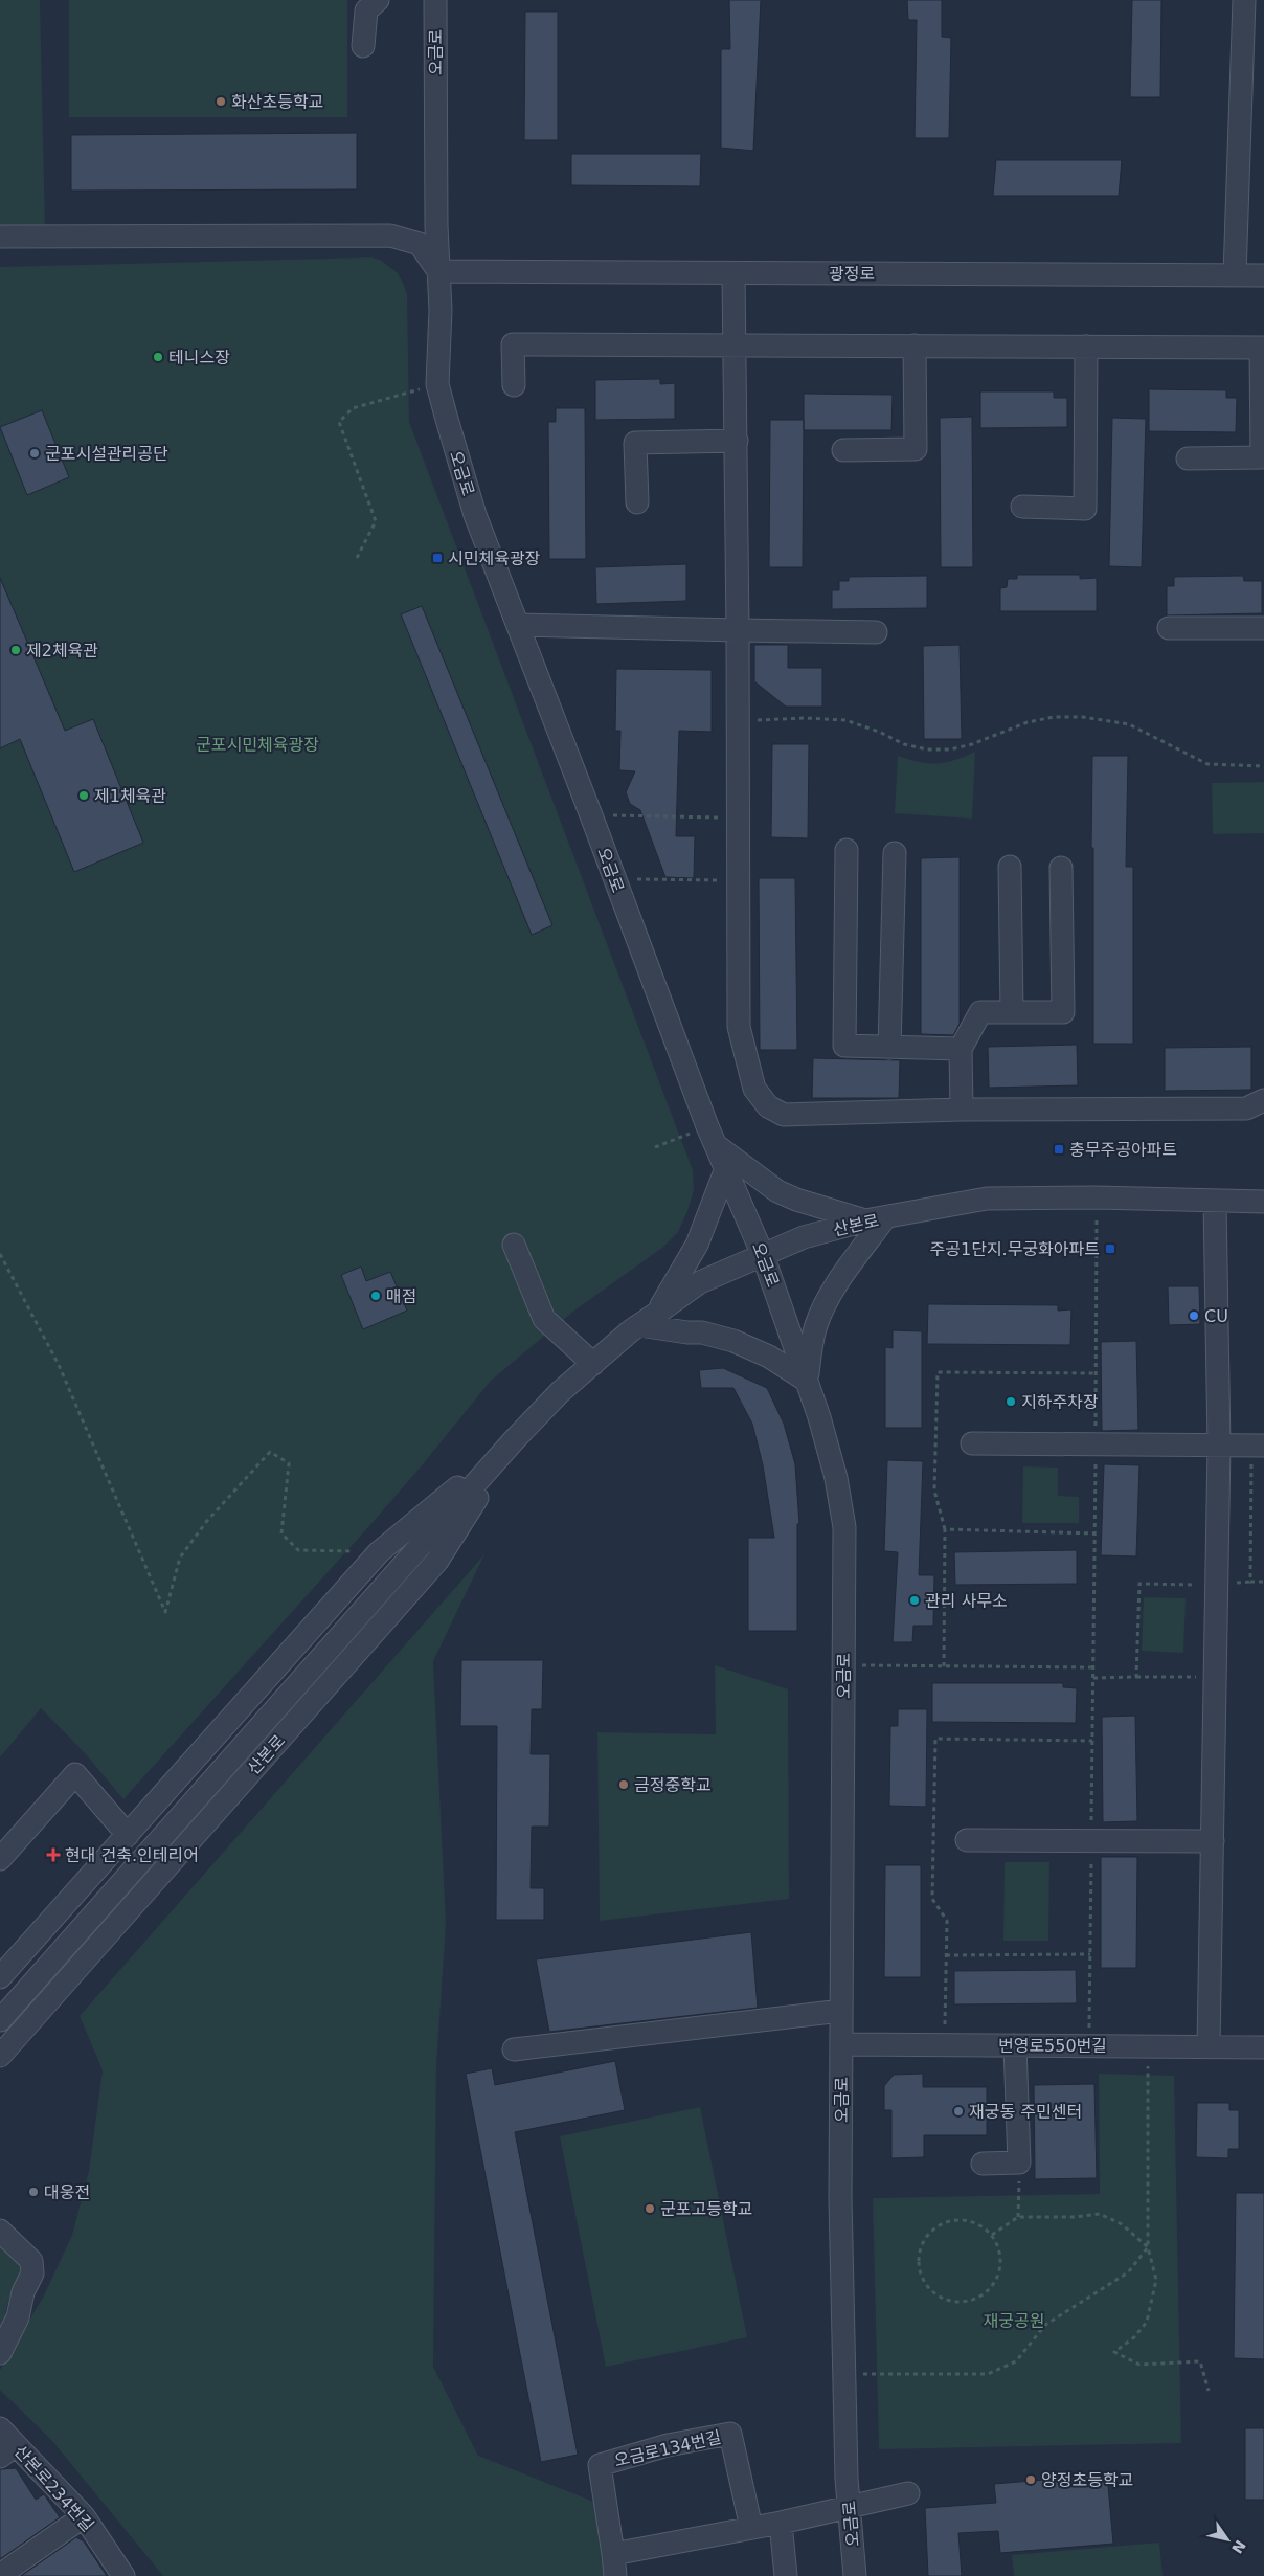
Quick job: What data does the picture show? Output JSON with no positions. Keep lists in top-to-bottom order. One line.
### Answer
{"streets":{"street":["오금로","광정로","산본로","번영로550번길","오금로134번길","산본로234번길"]},"crossings":[["오금로","광정로"],["오금로","산본로"],["오금로","번영로550번길"]],"parks":["군포시민체육광장","재궁공원"],"places":{"other":["화산초등학교","테니스장","군포시설관리공단","제2체육관","제1체육관","매점","CU","지하주차장","관리 사무소","금정중학교","재궁동 주민센터","대웅전","군포고등학교","양정초등학교"],"transit":["시민체육광장","충무주공아파트","주공1단지.무궁화아파트"],"health":["현대 건축.인테리어"]},"north":"bottom right"}
